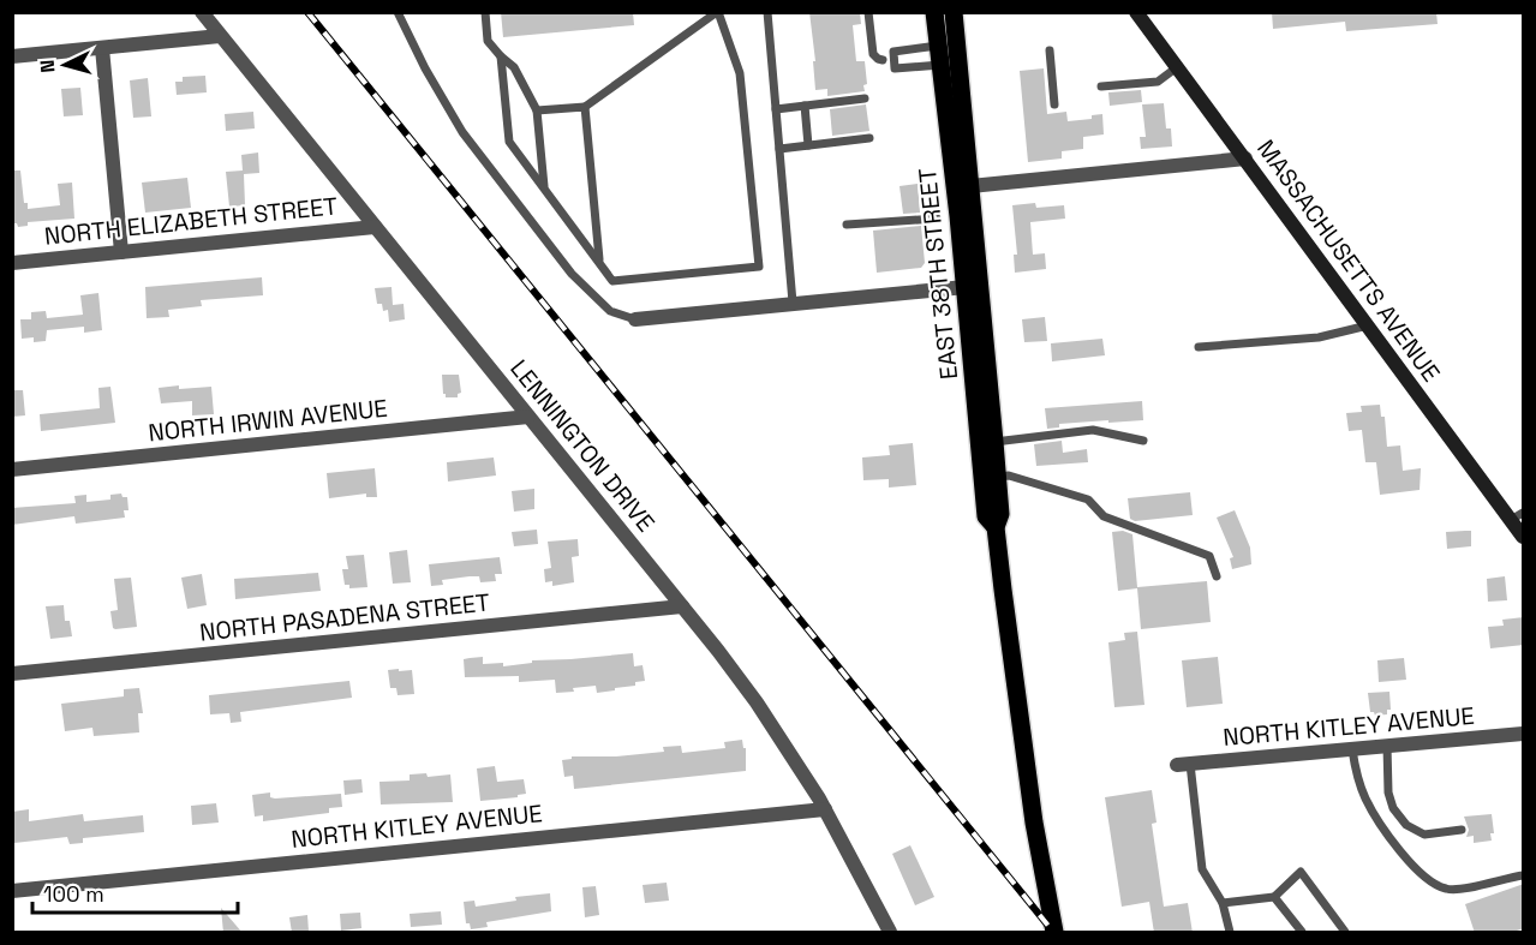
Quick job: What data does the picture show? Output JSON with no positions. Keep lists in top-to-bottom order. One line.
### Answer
{"streets":{"main road":["MASSACHUSETTS AVENUE","EAST 38TH STREET"],"street":["NORTH ELIZABETH STREET","NORTH IRWIN AVENUE","LENNINGTON DRIVE","NORTH PASADENA STREET","NORTH KITLEY AVENUE"]},"crossings":[["NORTH ELIZABETH STREET","LENNINGTON DRIVE"],["NORTH IRWIN AVENUE","LENNINGTON DRIVE"],["LENNINGTON DRIVE","NORTH PASADENA STREET"],["LENNINGTON DRIVE","NORTH KITLEY AVENUE"]],"scale_bar":"100 m","north":"left"}
